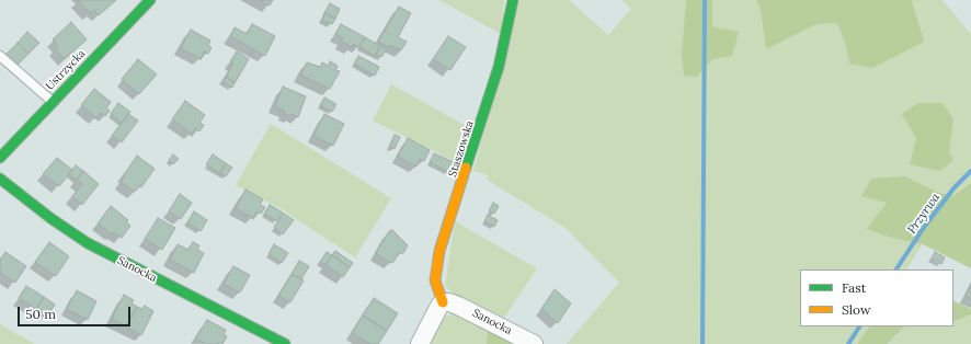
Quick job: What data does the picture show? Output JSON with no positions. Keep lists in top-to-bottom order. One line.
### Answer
{"streets":{"street":["Ustrzycka","Staszowska","Sanocka"]},"crossings":[["Staszowska","Sanocka"]],"water":["Przyrwa"],"legend":["Fast","Slow"],"scale_bar":"50 m"}
